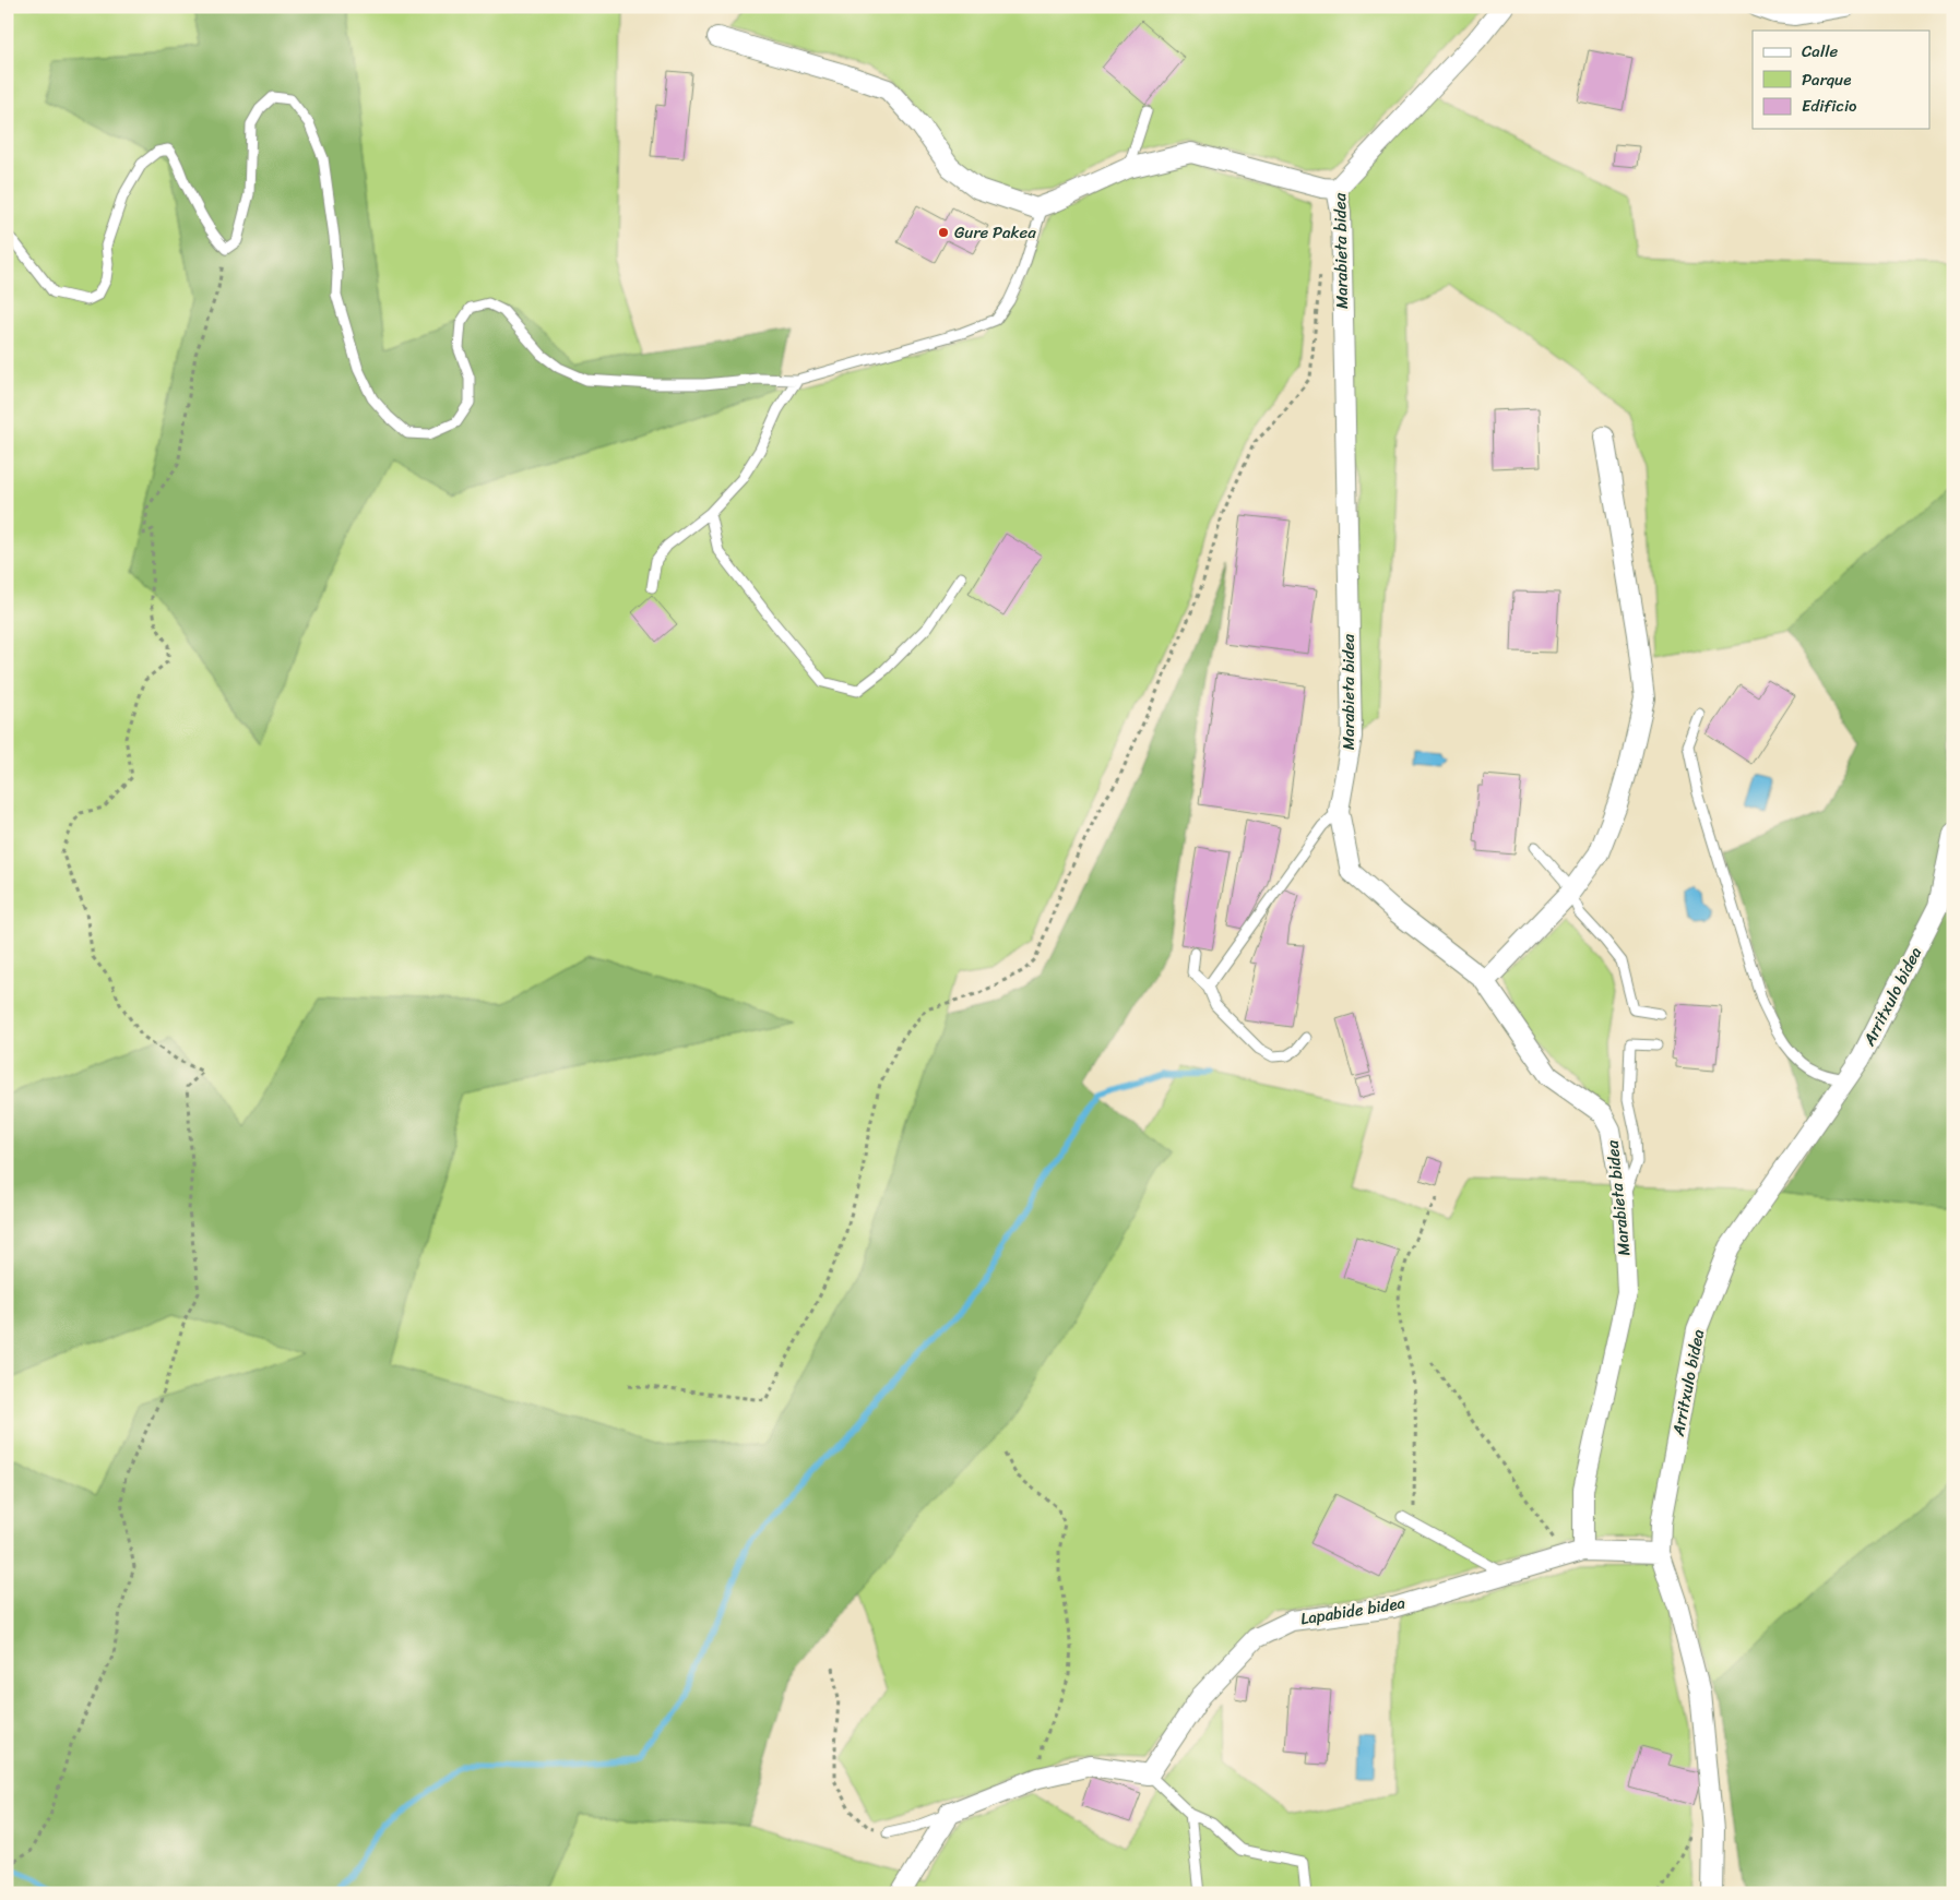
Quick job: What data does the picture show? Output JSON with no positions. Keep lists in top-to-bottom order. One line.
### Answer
{"streets":{"street":["Marabieta bidea","Arritxulo bidea","Lapabide bidea"]},"crossings":[["Marabieta bidea","Lapabide bidea"],["Arritxulo bidea","Lapabide bidea"]],"places":["Gure Pakea"],"legend":["Calle","Parque","Edificio"]}
